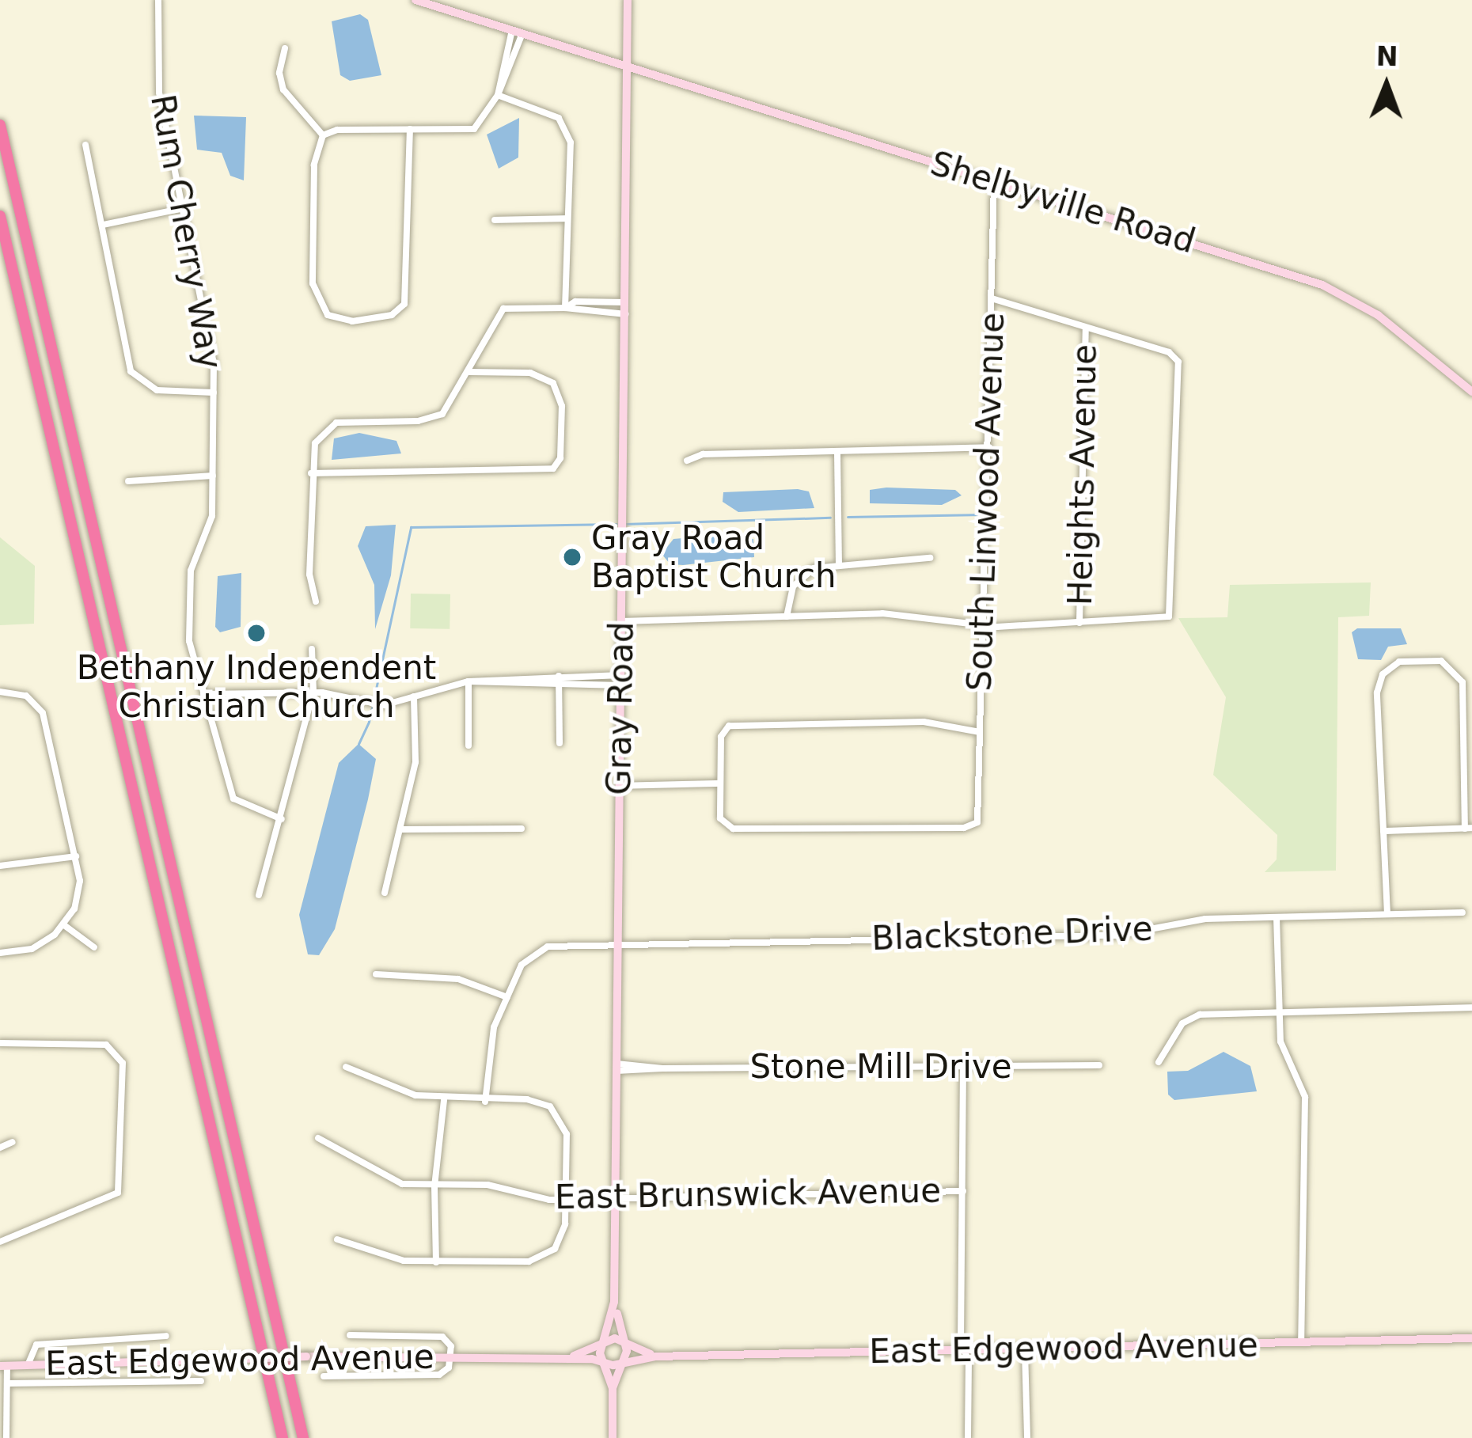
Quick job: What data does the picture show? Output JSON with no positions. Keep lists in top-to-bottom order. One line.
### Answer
{"streets":{"main road":["Shelbyville Road","Gray Road","East Edgewood Avenue"],"street":["Rum Cherry Way","Heights Avenue","South Linwood Avenue","Blackstone Drive","Stone Mill Drive","East Brunswick Avenue"]},"crossings":[["Shelbyville Road","South Linwood Avenue"],["Shelbyville Road","Gray Road"],["Gray Road","Blackstone Drive"],["Gray Road","Stone Mill Drive"],["Gray Road","East Brunswick Avenue"],["Gray Road","East Edgewood Avenue"]],"places":["Gray Road Baptist Church","Bethany Independent Christian Church"],"north":"top"}
